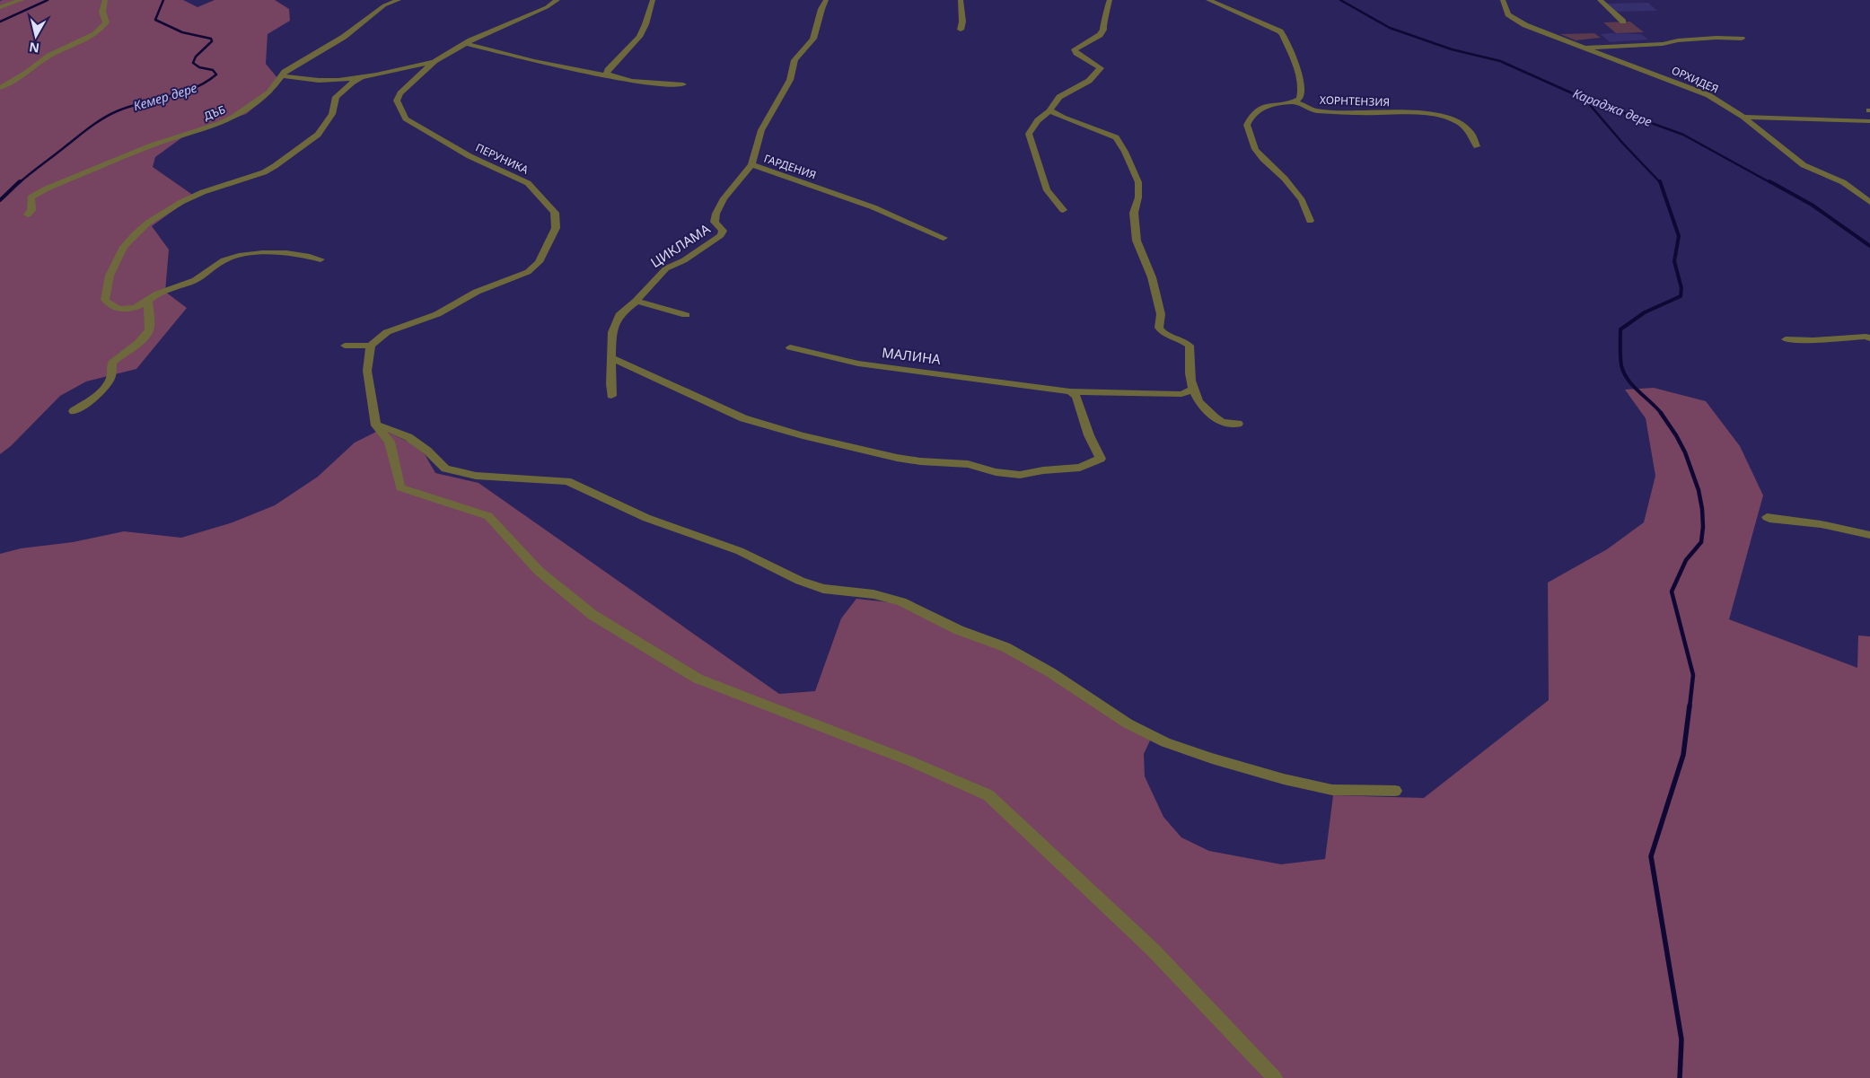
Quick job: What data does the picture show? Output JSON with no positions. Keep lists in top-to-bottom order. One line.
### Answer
{"streets":{"street":["ОРХИДЕЯ","ХОРНТЕНЗИЯ","ДЪБ","ПЕРУНИКА","ГАРДЕНИЯ","ЦИКЛАМА","МАЛИНА"]},"crossings":[["ГАРДЕНИЯ","ЦИКЛАМА"]],"water":["Кемер дере","Караджа дере"],"north":"bottom"}
